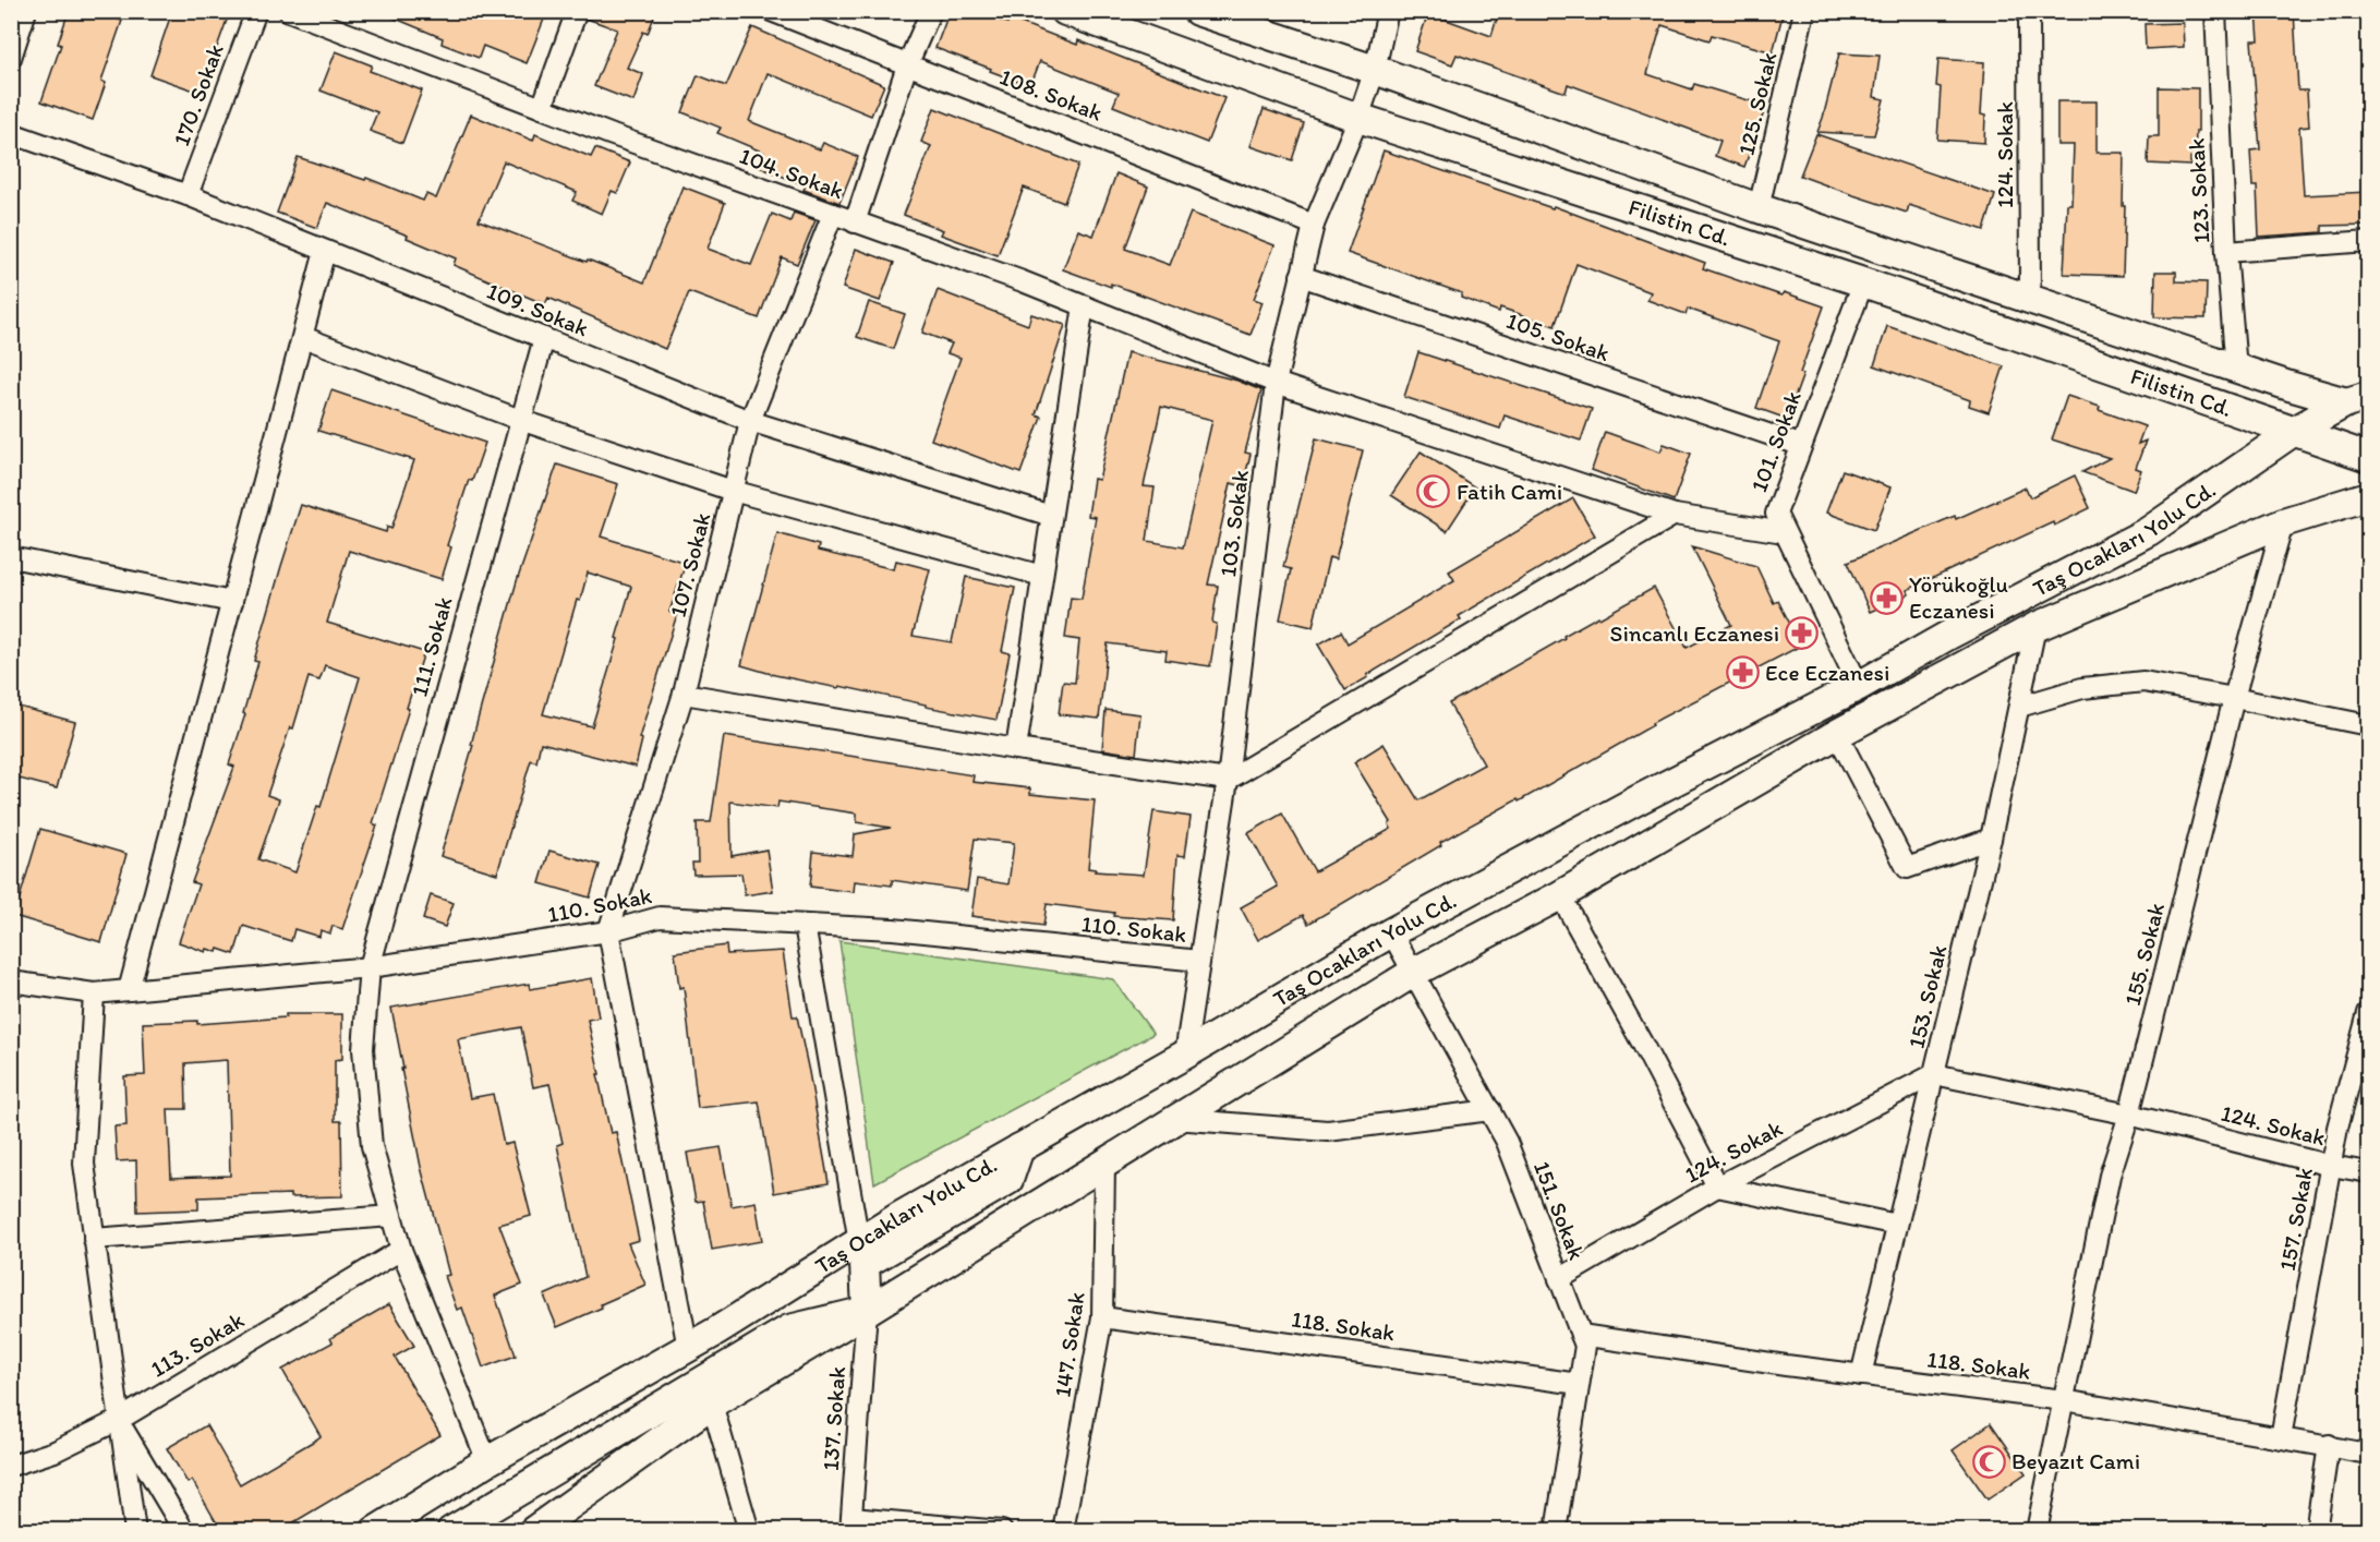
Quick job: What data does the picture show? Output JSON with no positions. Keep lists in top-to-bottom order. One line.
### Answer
{"streets":{"main road":["Filistin Cd.","Taş Ocakları Yolu Cd."],"street":["170. Sokak","108. Sokak","125. Sokak","124. Sokak","104. Sokak","123. Sokak","109. Sokak","105. Sokak","101. Sokak","103. Sokak","107. Sokak","111. Sokak","110. Sokak","155. Sokak","153. Sokak","151. Sokak","157. Sokak","118. Sokak","113. Sokak","147. Sokak","137. Sokak"]},"crossings":[["170. Sokak","109. Sokak"],["108. Sokak","103. Sokak"],["125. Sokak","Filistin Cd."],["124. Sokak","Filistin Cd."],["124. Sokak","155. Sokak"],["124. Sokak","153. Sokak"],["124. Sokak","151. Sokak"],["124. Sokak","157. Sokak"],["104. Sokak","101. Sokak"],["104. Sokak","103. Sokak"],["104. Sokak","107. Sokak"],["123. Sokak","Filistin Cd."],["Filistin Cd.","101. Sokak"],["Filistin Cd.","103. Sokak"],["Filistin Cd.","Taş Ocakları Yolu Cd."],["109. Sokak","107. Sokak"],["109. Sokak","111. Sokak"],["105. Sokak","101. Sokak"],["105. Sokak","103. Sokak"],["101. Sokak","Taş Ocakları Yolu Cd."],["103. Sokak","Taş Ocakları Yolu Cd."],["103. Sokak","110. Sokak"],["Taş Ocakları Yolu Cd.","111. Sokak"],["Taş Ocakları Yolu Cd.","155. Sokak"],["Taş Ocakları Yolu Cd.","153. Sokak"],["Taş Ocakları Yolu Cd.","151. Sokak"],["Taş Ocakları Yolu Cd.","147. Sokak"],["Taş Ocakları Yolu Cd.","137. Sokak"],["107. Sokak","110. Sokak"],["111. Sokak","110. Sokak"],["111. Sokak","113. Sokak"],["155. Sokak","118. Sokak"],["153. Sokak","118. Sokak"],["151. Sokak","118. Sokak"],["157. Sokak","118. Sokak"],["118. Sokak","147. Sokak"]],"places":{"mosque":["Fatih Cami","Beyazıt Cami"],"pharmacy":["Yörükoğlu Eczanesi","Sincanlı Eczanesi","Ece Eczanesi"]}}
